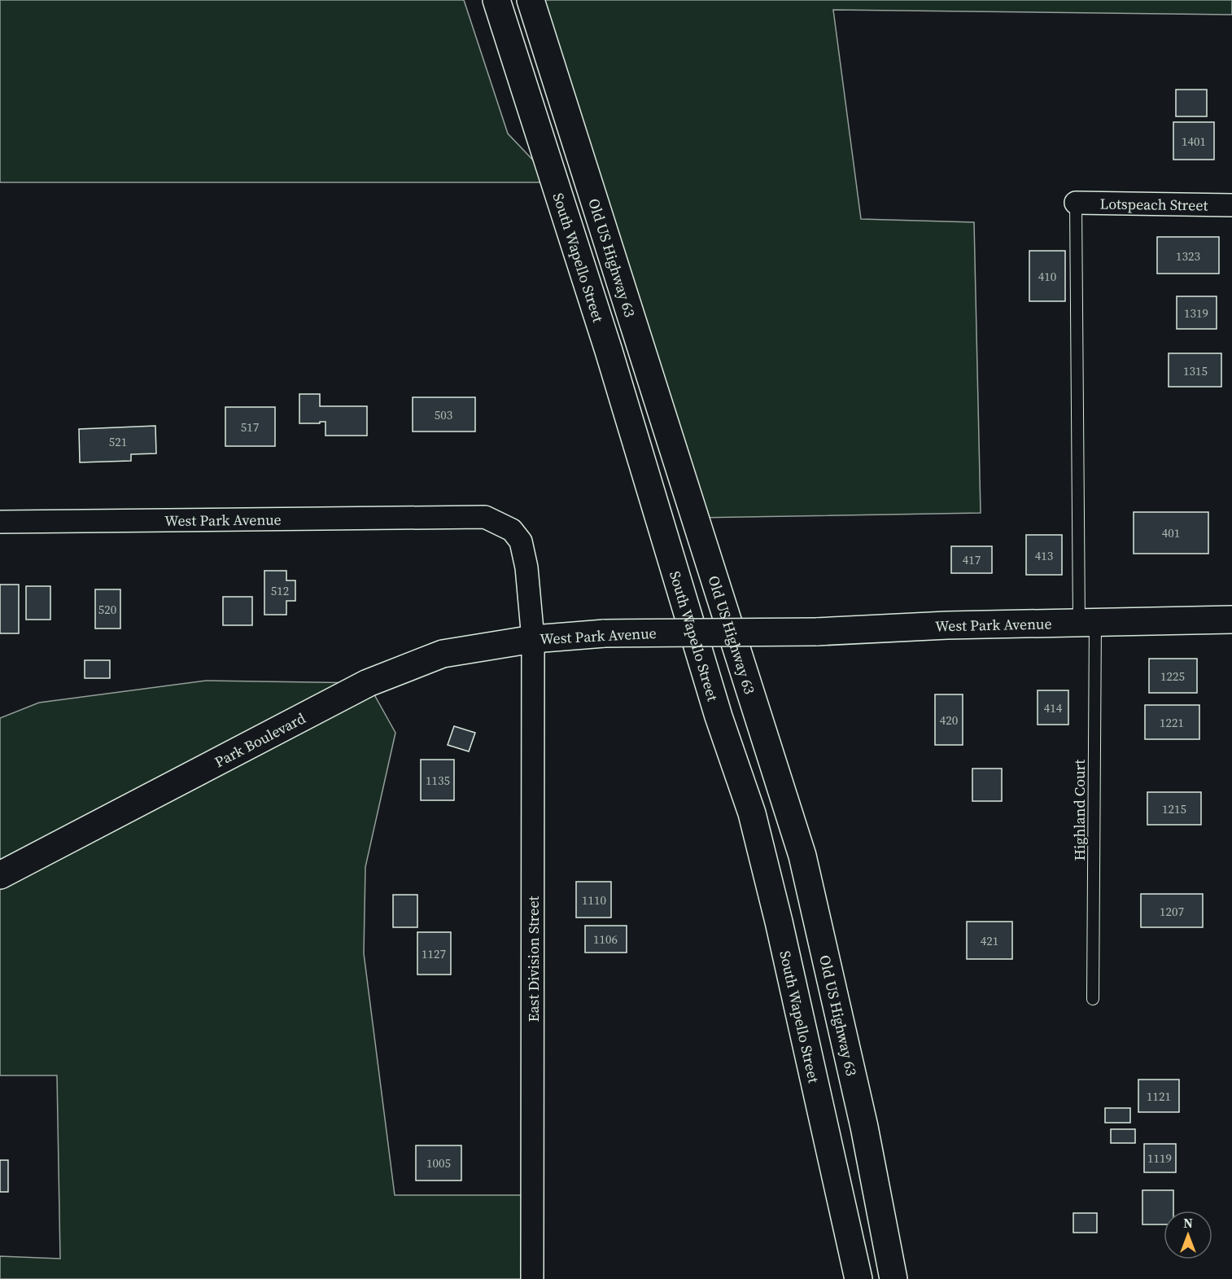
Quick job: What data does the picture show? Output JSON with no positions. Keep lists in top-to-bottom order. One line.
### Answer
{"streets":{"main road":["South Wapello Street","Old US Highway 63","West Park Avenue","Park Boulevard"],"street":["Lotspeach Street","East Division Street"],"lane":["Highland Court"]},"crossings":[["Lotspeach Street","Highland Court"],["West Park Avenue","Park Boulevard"],["West Park Avenue","Highland Court"],["West Park Avenue","East Division Street"],["Park Boulevard","East Division Street"]],"house_numbers":["1401","1323","410","1319","1315","503","517","521","401","413","417","512","520","1225","414","420","1221","1135","1215","1110","1207","1106","421","1127","1121","1119","1005"],"north":"top"}
